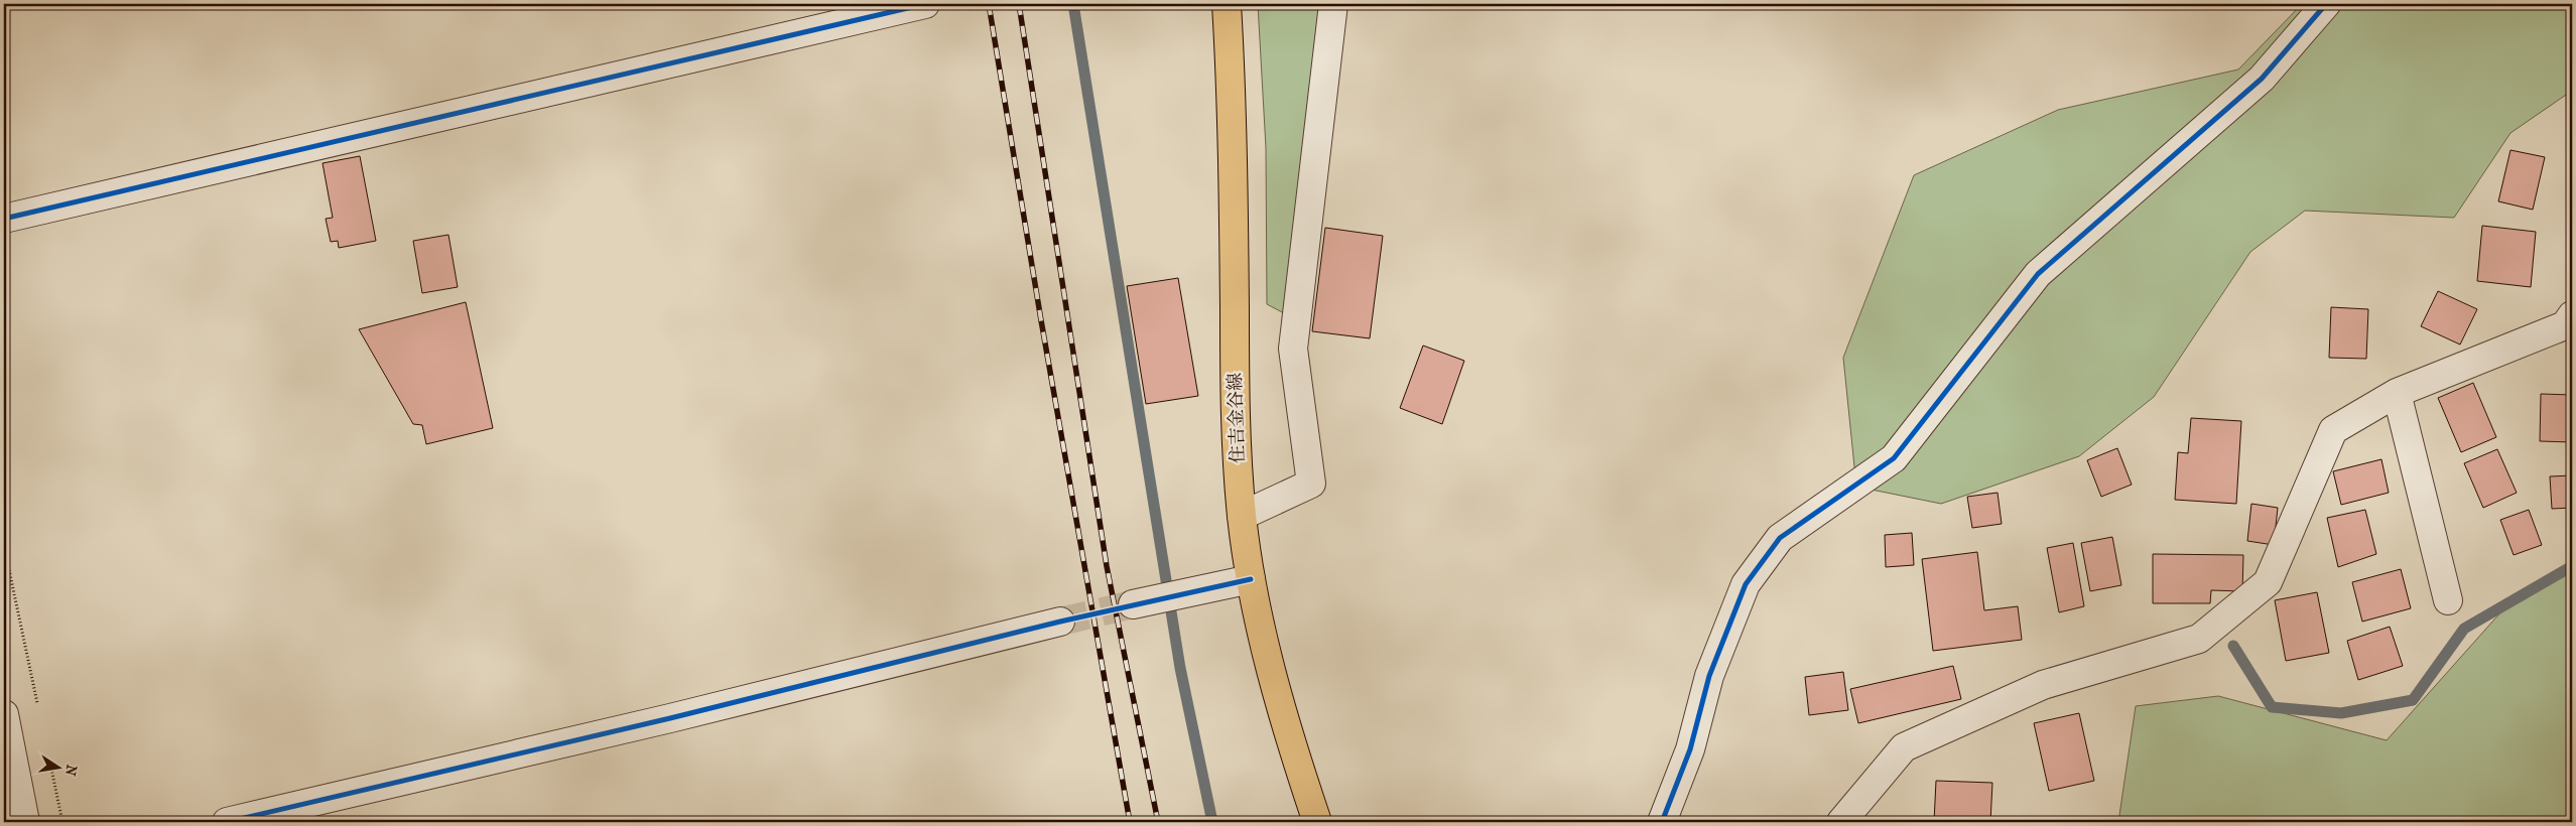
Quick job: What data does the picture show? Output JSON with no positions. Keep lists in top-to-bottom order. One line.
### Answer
{"streets":{"main road":["住吉金谷線"]},"north":"right"}
